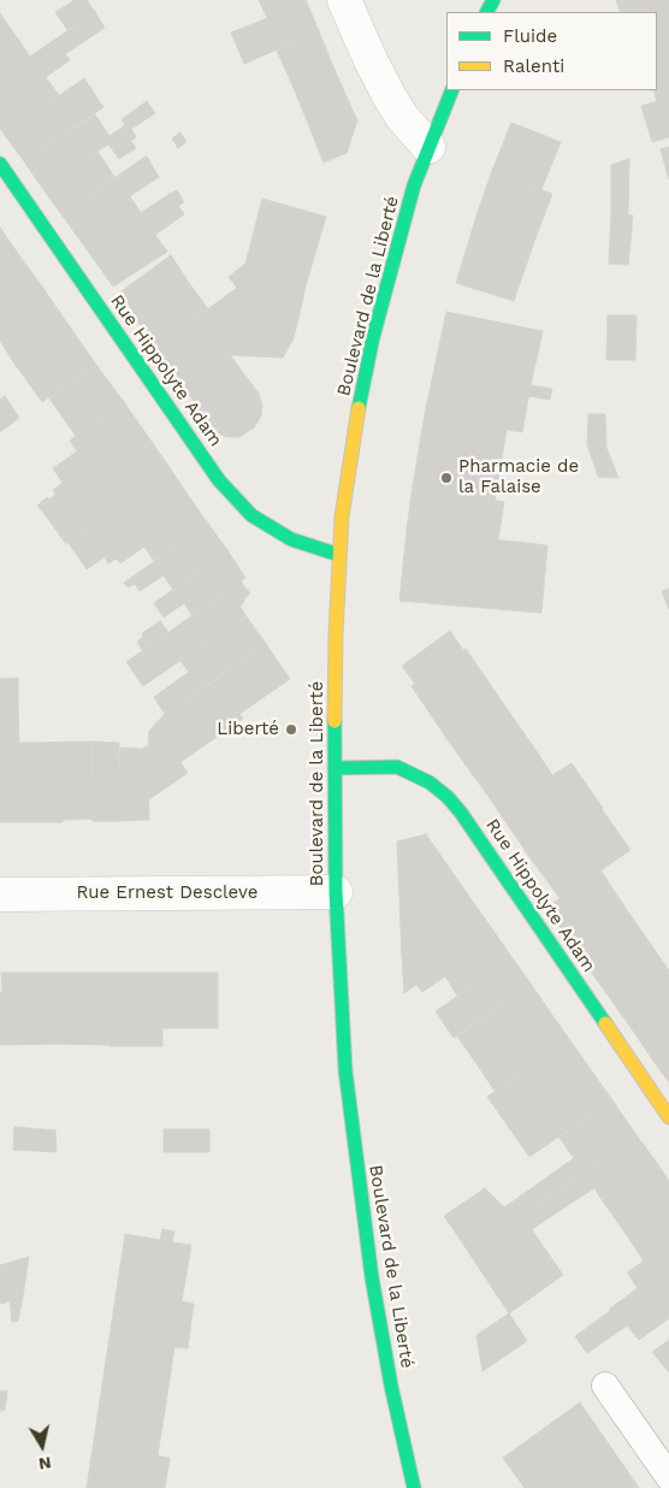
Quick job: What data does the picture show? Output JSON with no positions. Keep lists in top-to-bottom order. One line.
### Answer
{"streets":{"main road":["Boulevard de la Liberté","Rue Hippolyte Adam"],"street":["Rue Ernest Descleve"]},"crossings":[["Boulevard de la Liberté","Rue Hippolyte Adam"],["Boulevard de la Liberté","Rue Ernest Descleve"]],"places":["Pharmacie de la Falaise","Liberté"],"legend":["Fluide","Ralenti"],"north":"bottom"}
